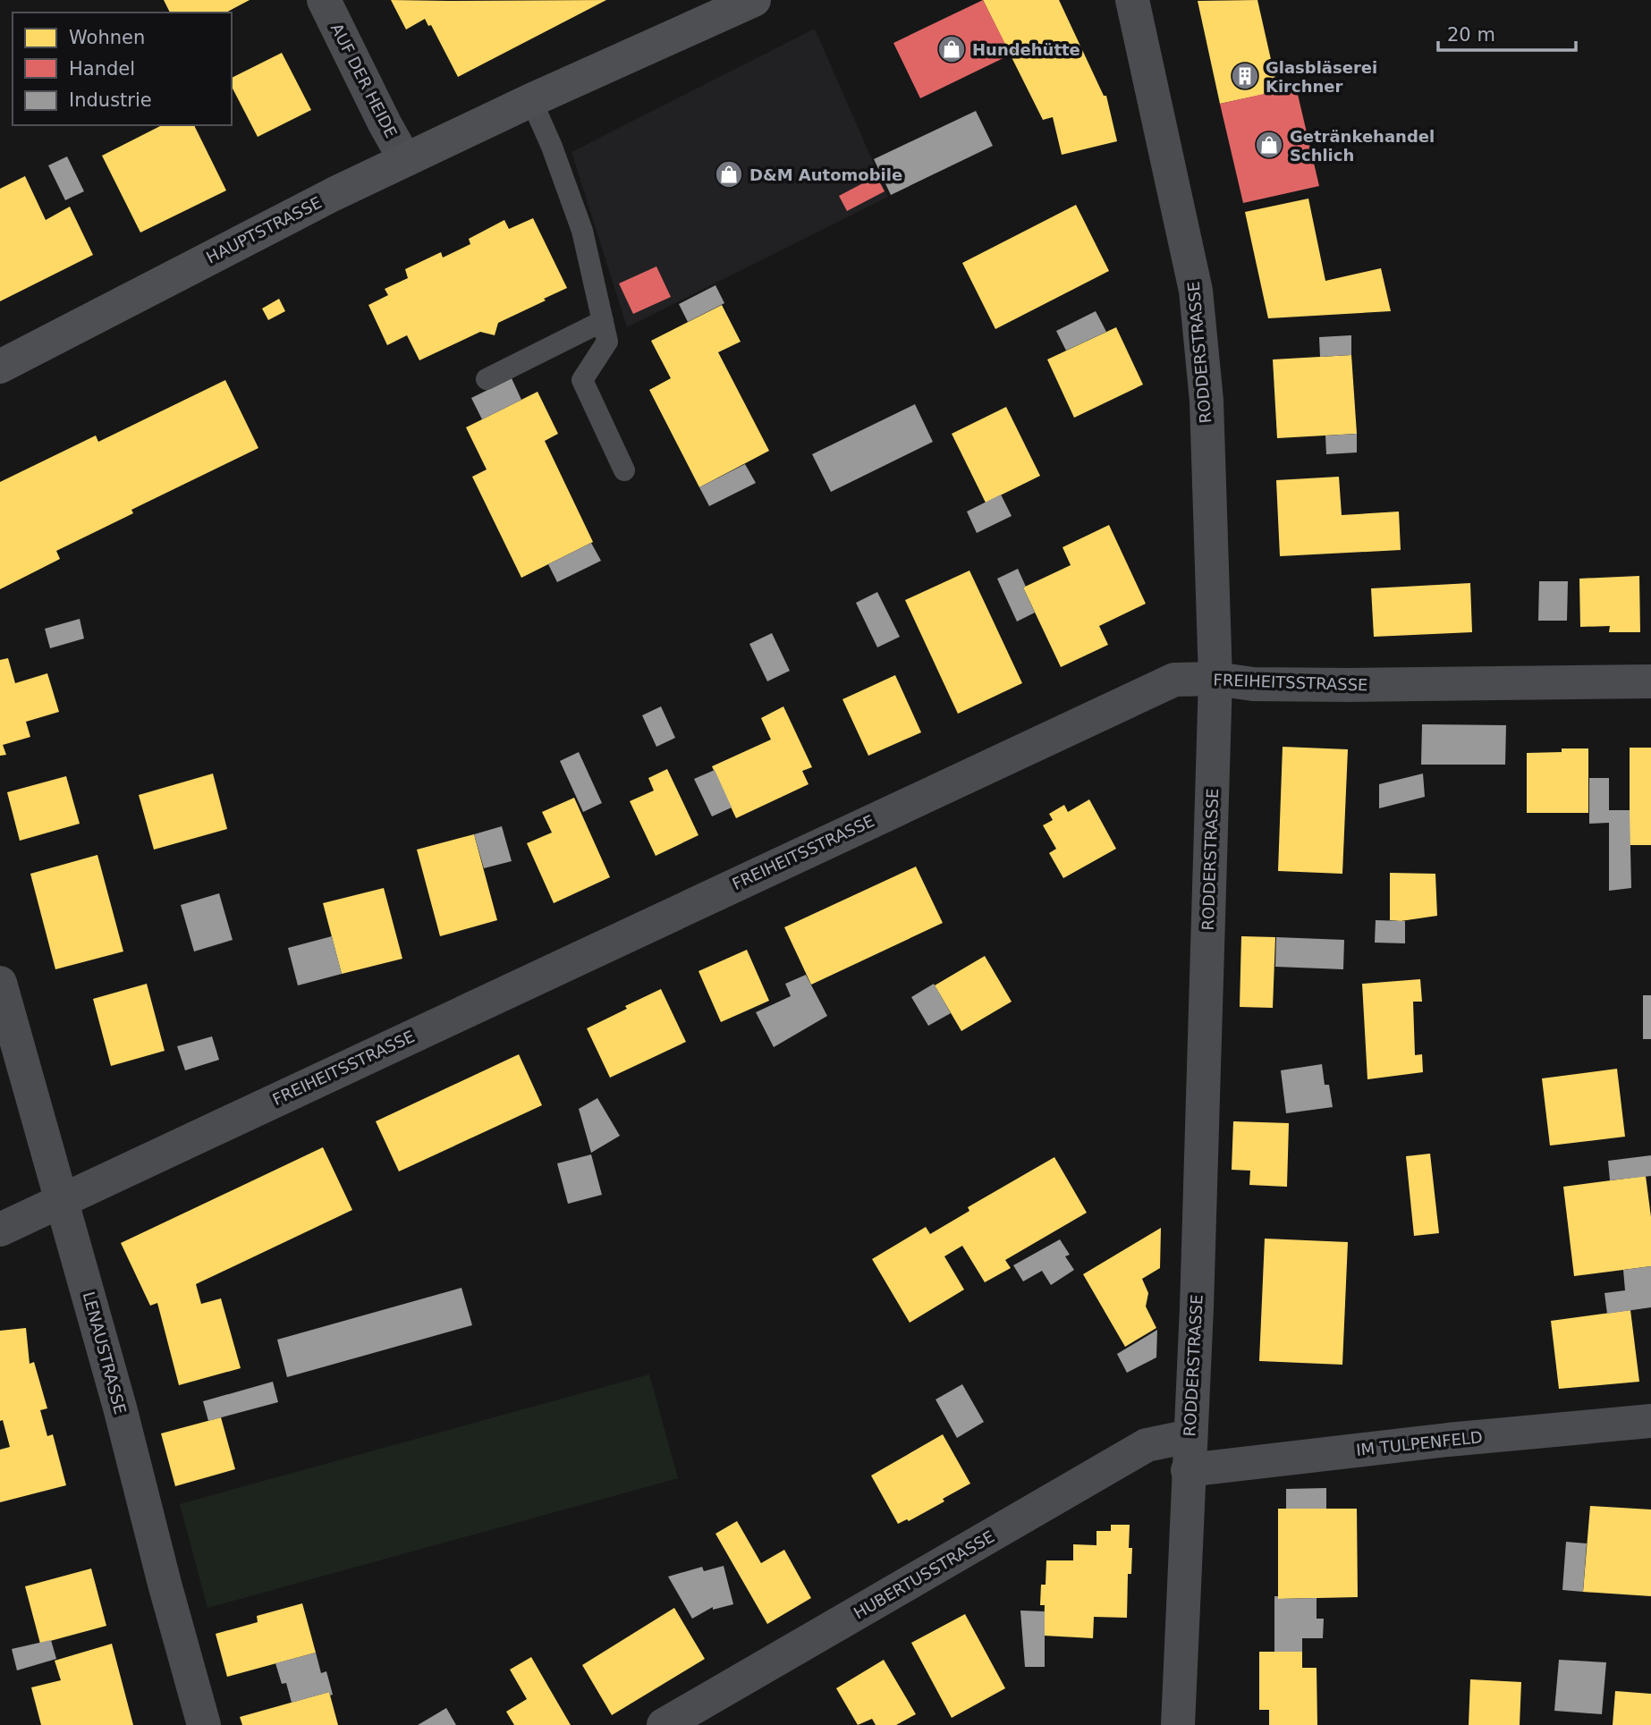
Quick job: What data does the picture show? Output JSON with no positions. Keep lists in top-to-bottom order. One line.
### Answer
{"streets":{"main road":["HAUPTSTRASSE"],"street":["AUF DER HEIDE","RODDERSTRASSE","FREIHEITSSTRASSE","LENAUSTRASSE","IM TULPENFELD","HUBERTUSSTRASSE"]},"crossings":[["AUF DER HEIDE","HAUPTSTRASSE"],["RODDERSTRASSE","FREIHEITSSTRASSE"],["RODDERSTRASSE","IM TULPENFELD"],["RODDERSTRASSE","HUBERTUSSTRASSE"],["FREIHEITSSTRASSE","LENAUSTRASSE"]],"places":{"shop":["Hundehütte","Getränkehandel Schlich","D&M Automobile"],"building":["Glasbläserei Kirchner"]},"legend":["Wohnen","Handel","Industrie"],"scale_bar":"20 m"}
